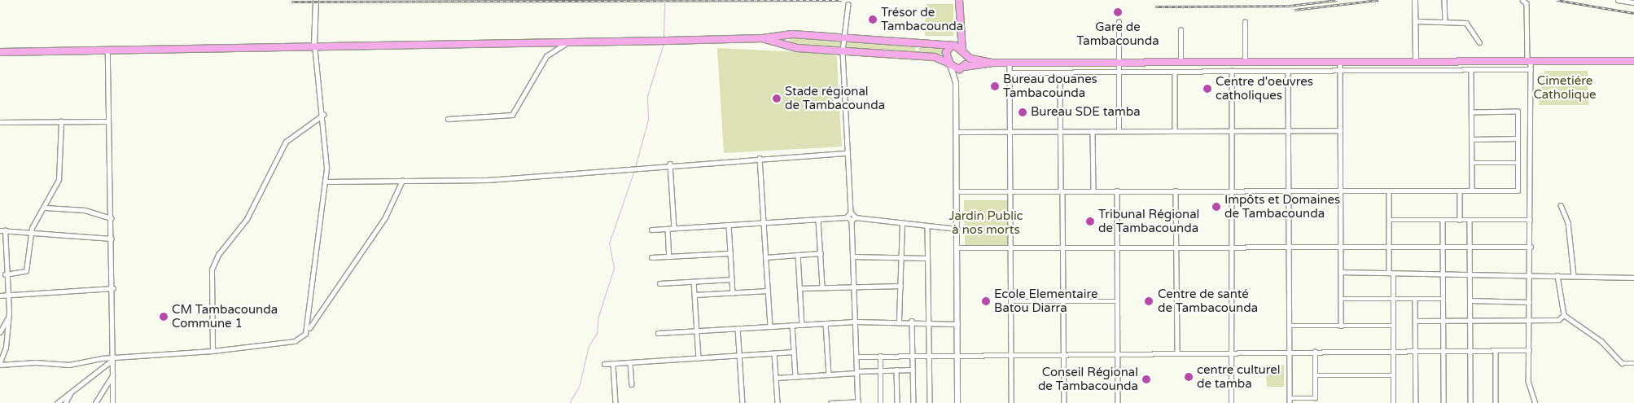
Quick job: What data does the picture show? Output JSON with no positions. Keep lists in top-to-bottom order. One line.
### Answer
{"parks":["Cimetiére Catholique","Jardin Public à nos morts"],"places":["Gare de Tambacounda","Trésor de Tambacounda","Bureau douanes Tambacounda","Centre d'oeuvres catholiques","Stade régional de Tambacounda","Bureau SDE tamba","Impôts et Domaines de Tambacounda","Tribunal Régional de Tambacounda","Ecole Elementaire Batou Diarra","Centre de santé de Tambacounda","CM Tambacounda Commune 1","centre culturel de tamba","Conseil Régional de Tambacounda"]}
